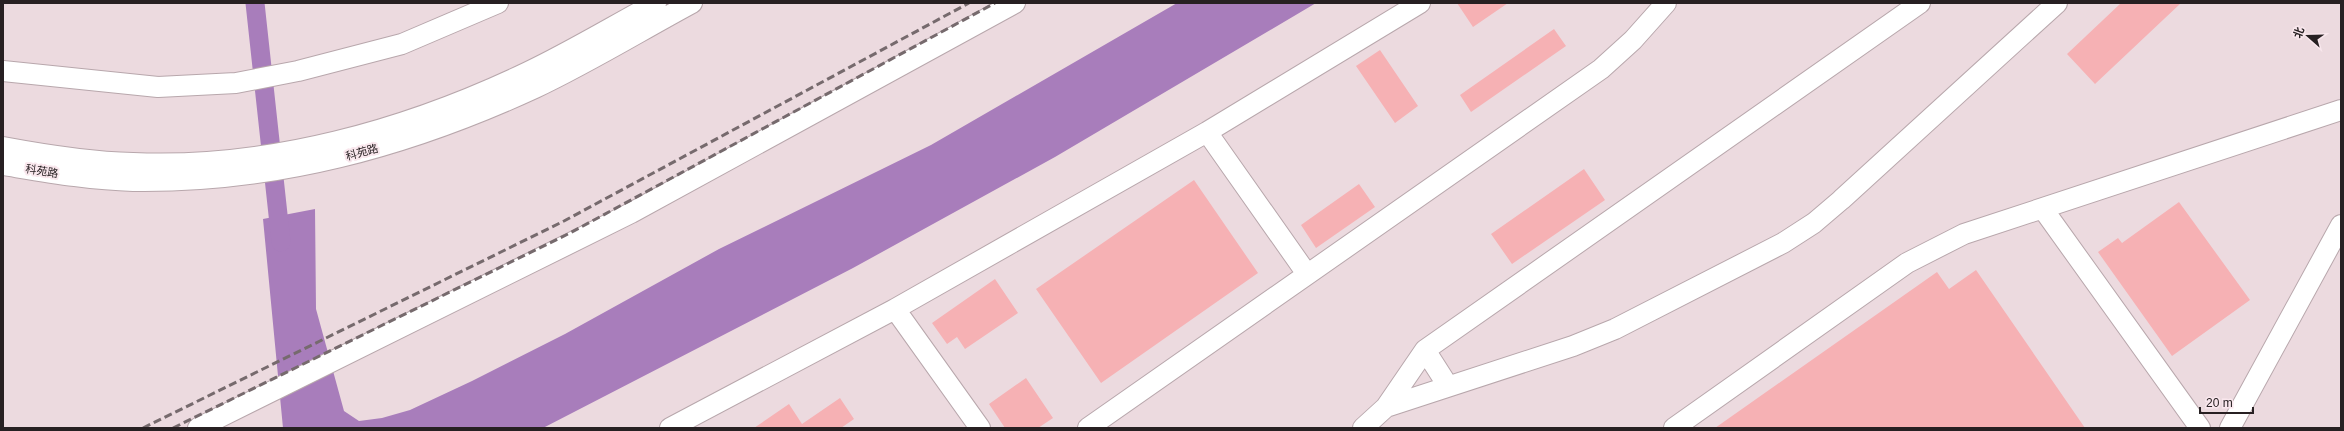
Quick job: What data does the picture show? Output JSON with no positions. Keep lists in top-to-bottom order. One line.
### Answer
{"streets":{"street":["科苑路"]},"scale_bar":"20 m","north":"left"}
